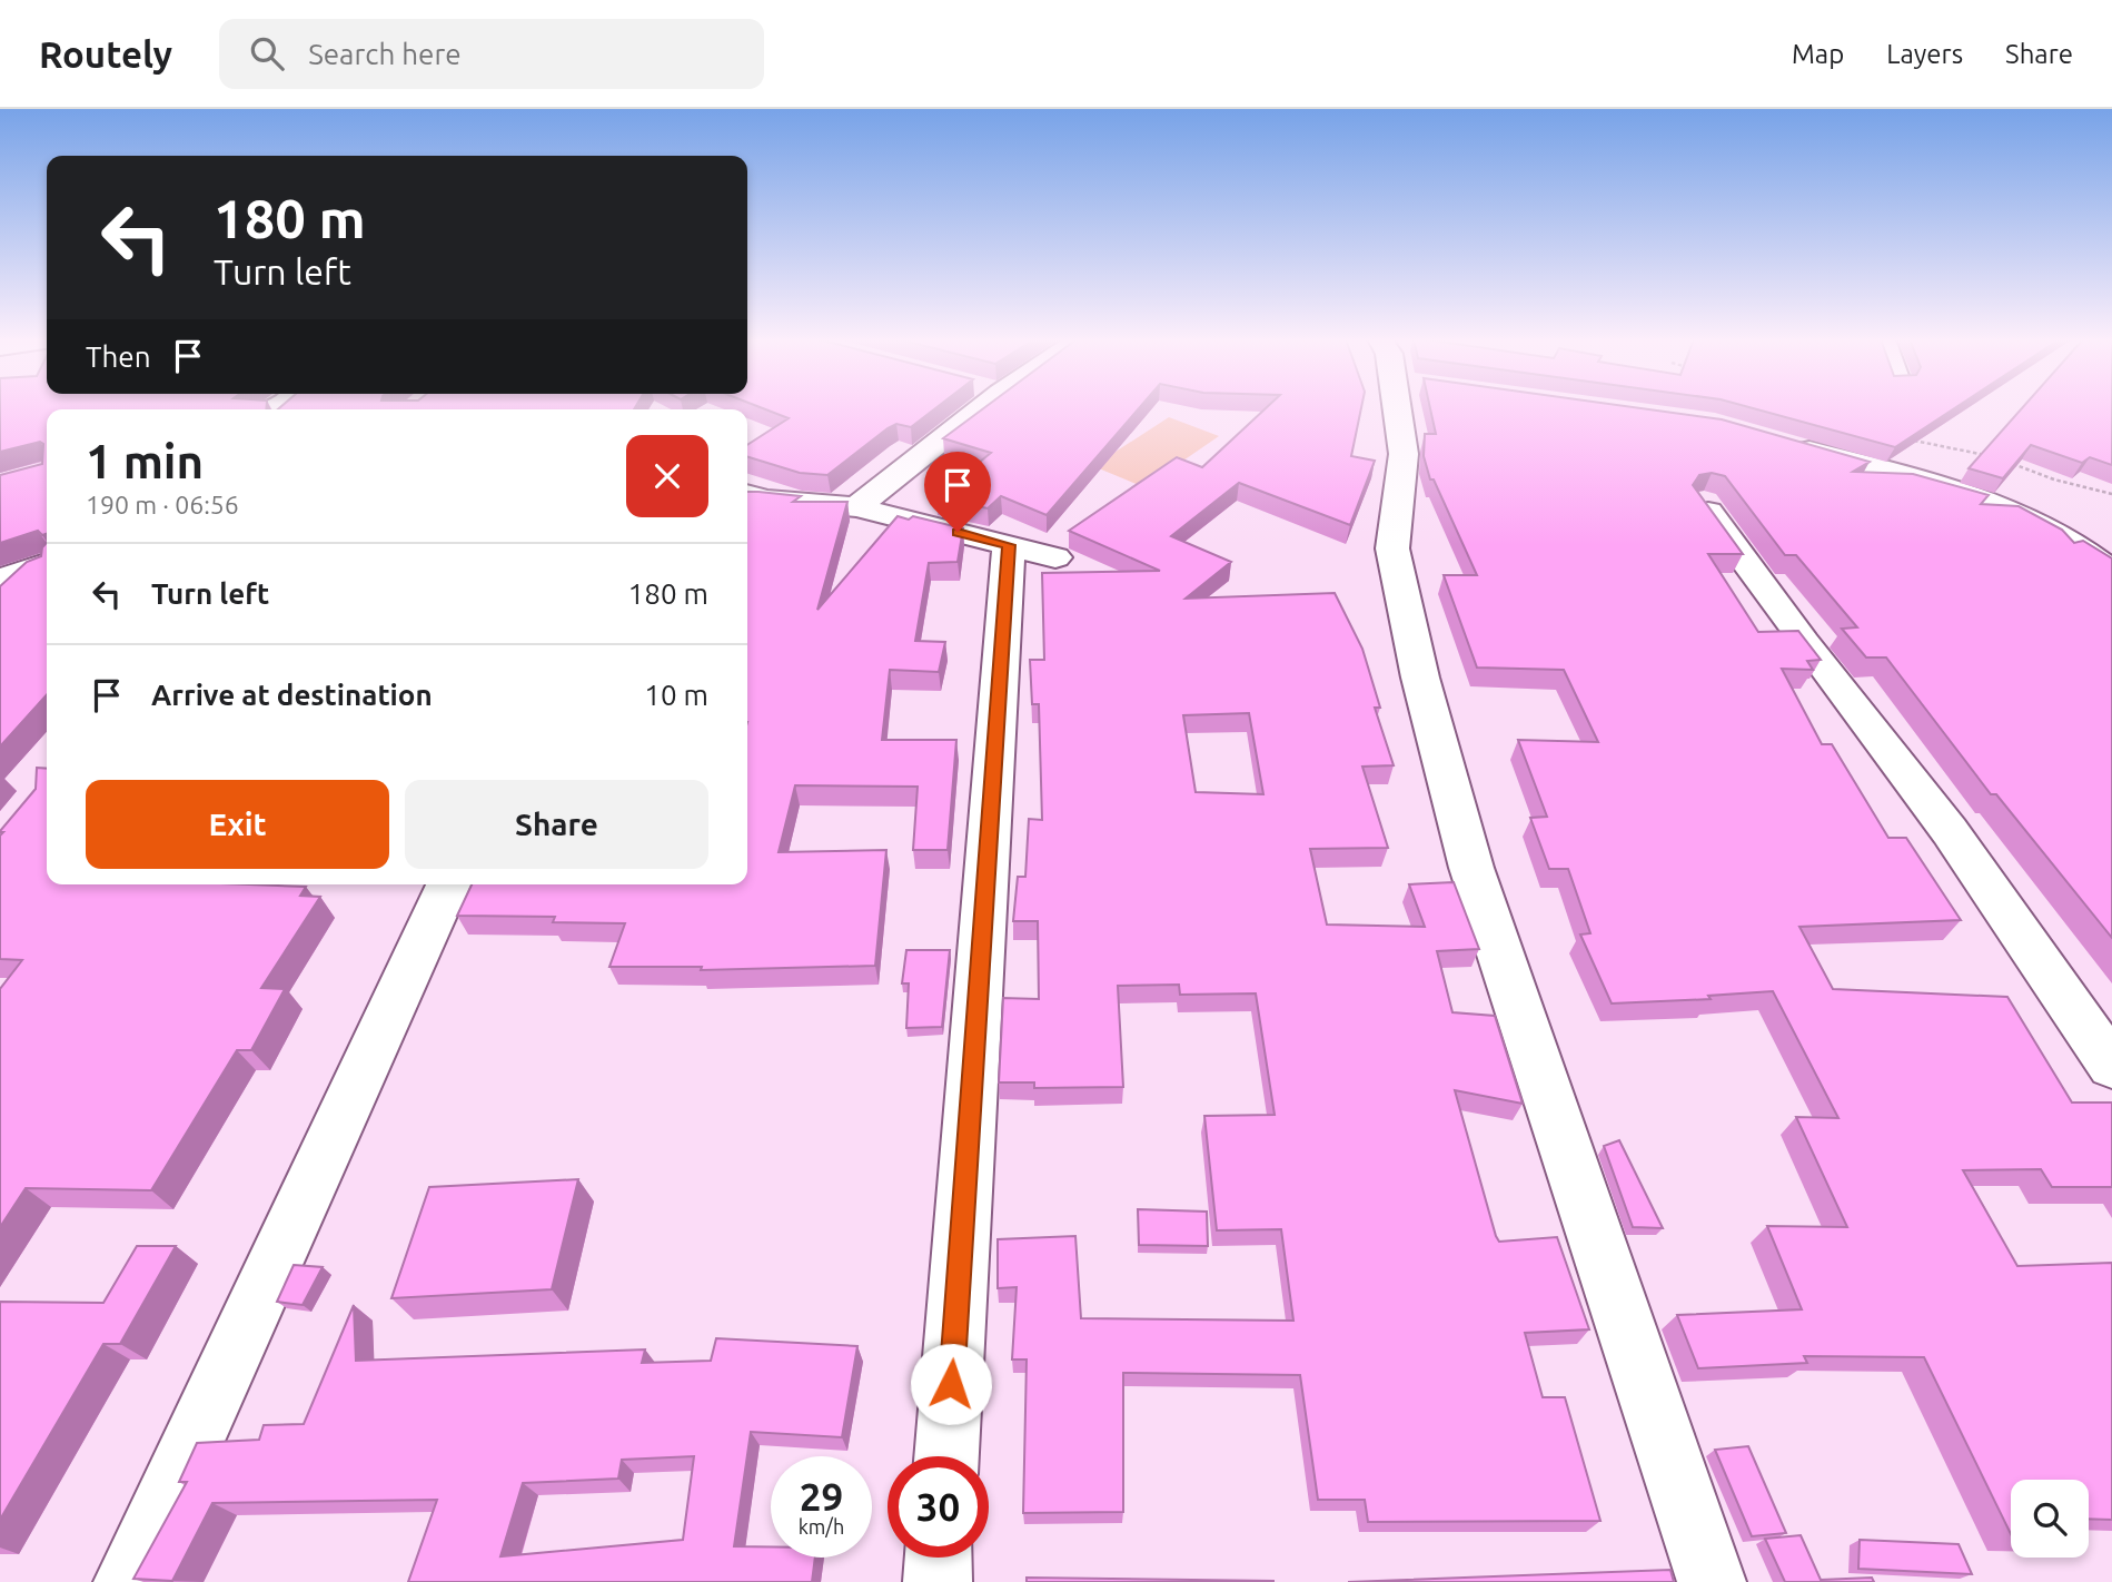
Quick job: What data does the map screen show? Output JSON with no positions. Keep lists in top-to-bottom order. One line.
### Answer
{"page":{"header":"Routely","search":"Search here","nav":["Map","Layers","Share"],"turn":["180 m","Turn left"],"then":"Then","heading":["1 min","190 m · 06:56"],"list":[{"name":"Turn left","value":"180 m"},{"name":"Arrive at destination","value":"10 m"}],"buttons":["Exit","Share"],"speed":"29 km/h","limit":"30"}}
